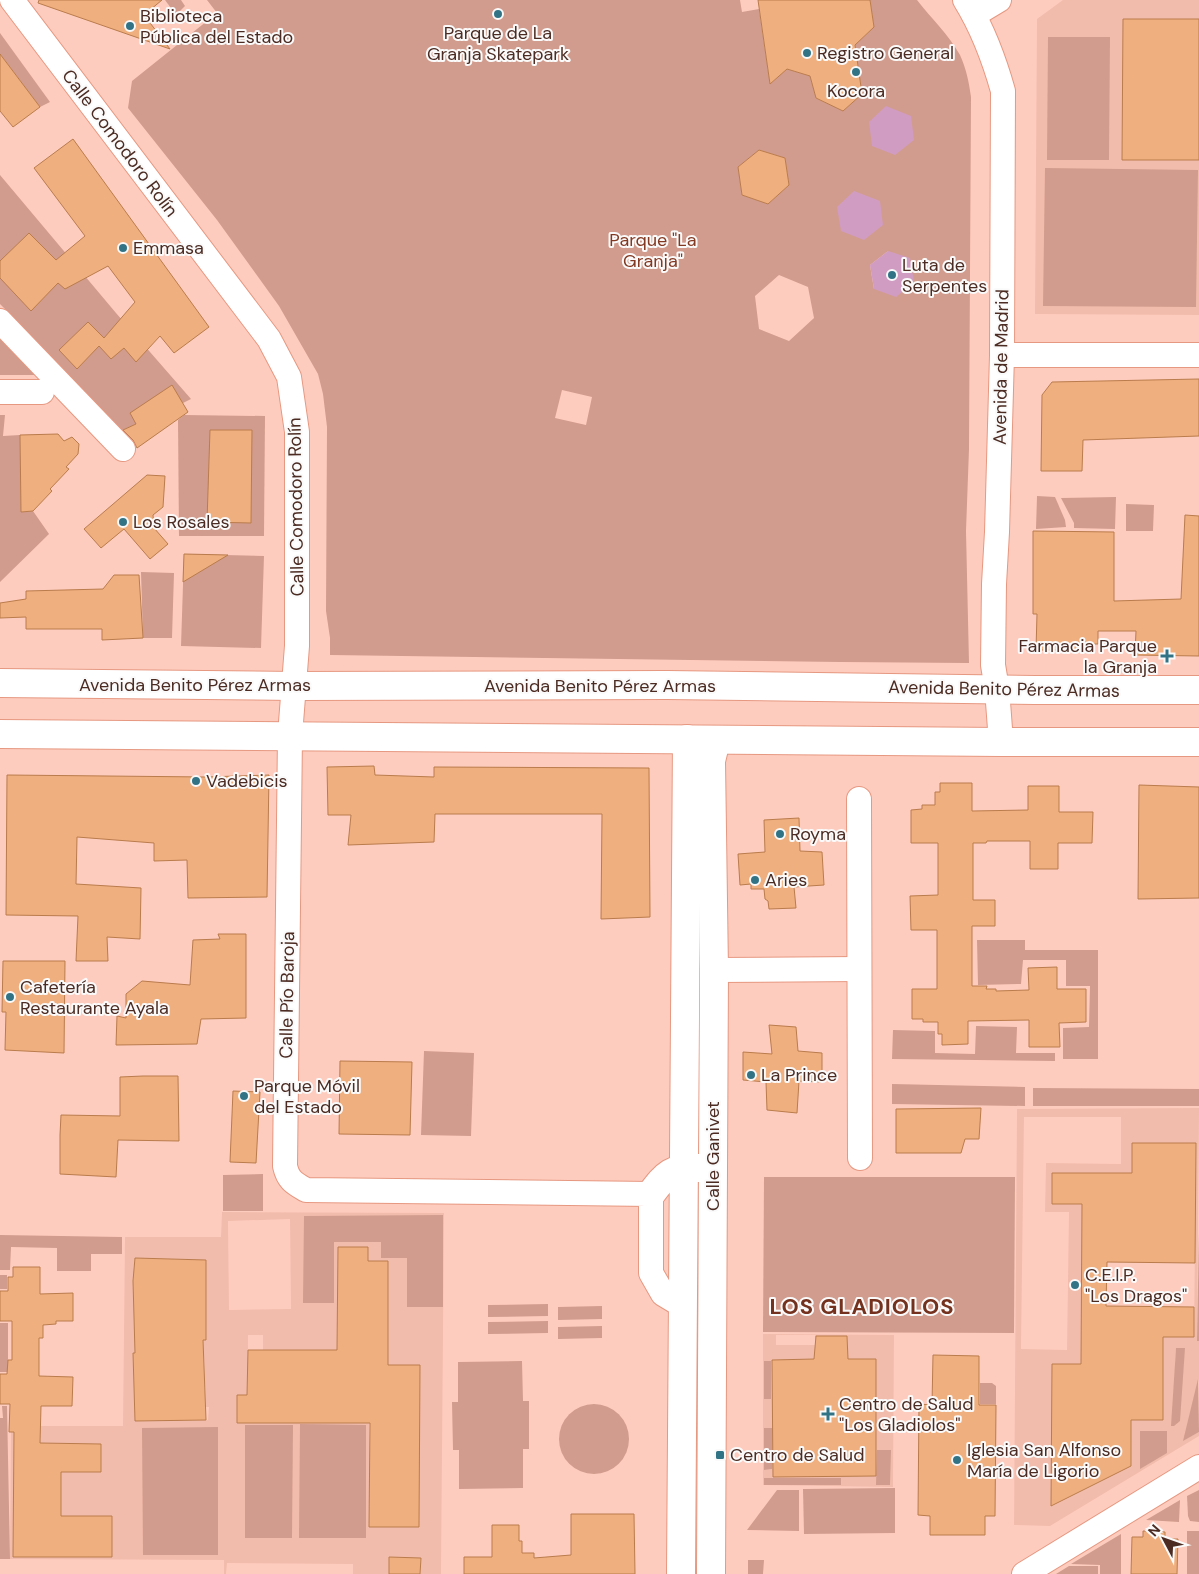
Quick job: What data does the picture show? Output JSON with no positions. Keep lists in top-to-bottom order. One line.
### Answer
{"streets":{"street":["Calle Comodoro Rolín","Avenida de Madrid","Avenida Benito Pérez Armas","Calle Pío Baroja","Calle Ganivet"]},"crossings":[["Calle Comodoro Rolín","Avenida Benito Pérez Armas"],["Calle Comodoro Rolín","Calle Pío Baroja"],["Avenida de Madrid","Avenida Benito Pérez Armas"],["Avenida Benito Pérez Armas","Calle Pío Baroja"]],"districts":["LOS GLADIOLOS"],"parks":["Parque \"La Granja\""],"places":{"other":["Parque de La Granja Skatepark","Biblioteca Pública del Estado","Registro General","Kocora","Emmasa","Luta de Serpentes","Los Rosales","Vadebicis","Royma","Aries","Cafetería Restaurante Ayala","La Prince","Parque Móvil del Estado","C.E.I.P. \"Los Dragos\"","Iglesia San Alfonso María de Ligorio"],"health":["Farmacia Parque la Granja","Centro de Salud \"Los Gladiolos\""],"transit":["Centro de Salud"]},"north":"top left"}
